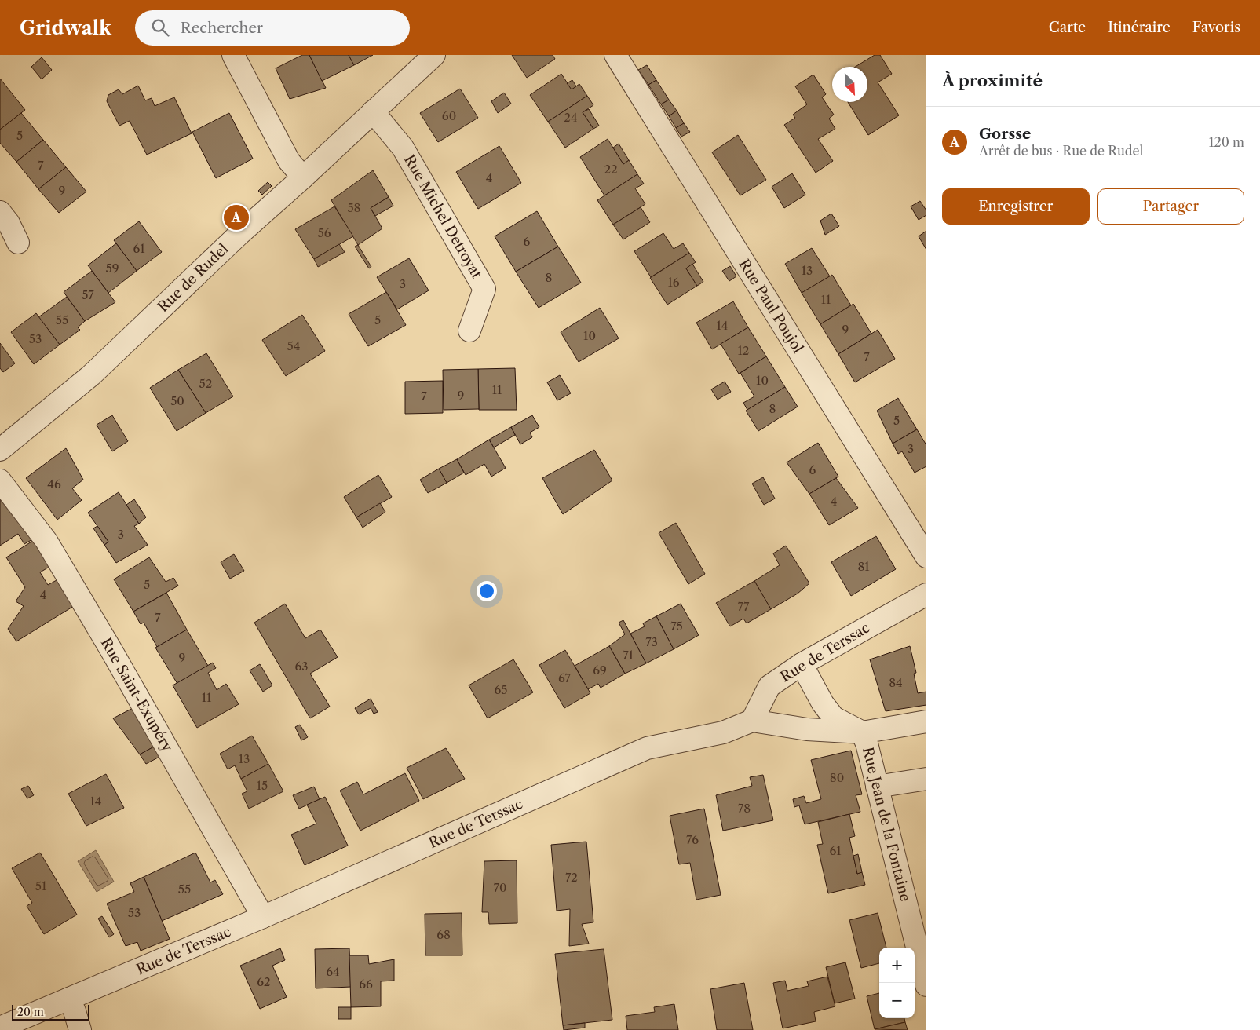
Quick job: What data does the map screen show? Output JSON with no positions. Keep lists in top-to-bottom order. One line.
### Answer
{"streets":{"street":["Rue Michel Detroyat","Rue de Rudel","Rue Paul Poujol","Rue de Terssac","Rue Saint-Exupéry","Rue Jean de la Fontaine"]},"crossings":[["Rue Michel Detroyat","Rue de Rudel"],["Rue de Terssac","Rue Saint-Exupéry"],["Rue de Terssac","Rue Jean de la Fontaine"]],"house_numbers":["60","24","5","7","22","4","9","58","56","6","61","59","13","8","16","3","57","11","55","5","14","9","10","53","54","12","7","10","52","11","9","7","50","8","5","3","6","46","4","3","81","5","4","77","7","75","73","71","9","63","69","67","84","65","11","13","80","15","14","78","76","61","72","51","70","55","53","68","64","62","66"],"scale_bar":"20 m","north":"bottom right","page":{"header":"Gridwalk","search":"Rechercher","nav":["Carte","Itinéraire","Favoris"],"heading":"À proximité","list":[{"mark":"A","name":"Gorsse","note":"Arrêt de bus · Rue de Rudel","value":"120 m"}],"buttons":["Enregistrer","Partager"],"pins":"A","map_buttons":["+","−"],"scale":"20 m"}}
